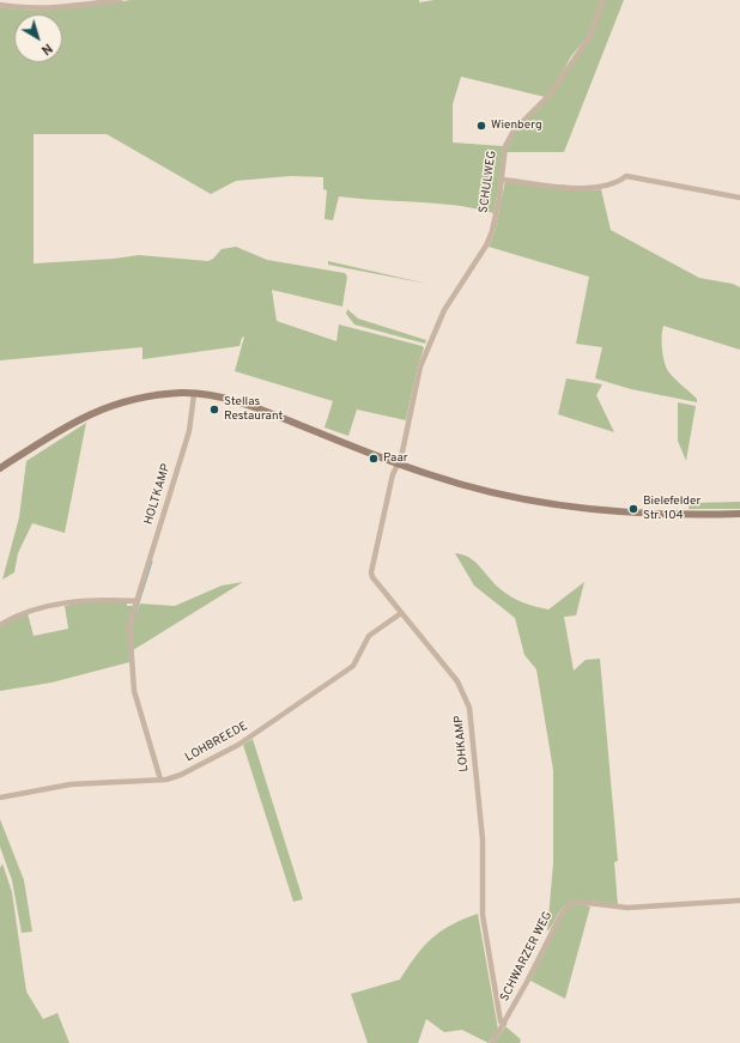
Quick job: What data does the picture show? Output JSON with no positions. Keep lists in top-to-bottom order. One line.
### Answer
{"streets":{"street":["SCHULWEG","HOLTKAMP","LOHBREEDE","LOHKAMP","SCHWARZER WEG"]},"crossings":[["SCHULWEG","LOHKAMP"],["HOLTKAMP","LOHBREEDE"],["LOHBREEDE","LOHKAMP"],["LOHKAMP","SCHWARZER WEG"]],"places":["Wienberg","Stellas Restaurant","Paar","Bielefelder Str. 104"],"north":"bottom right"}
